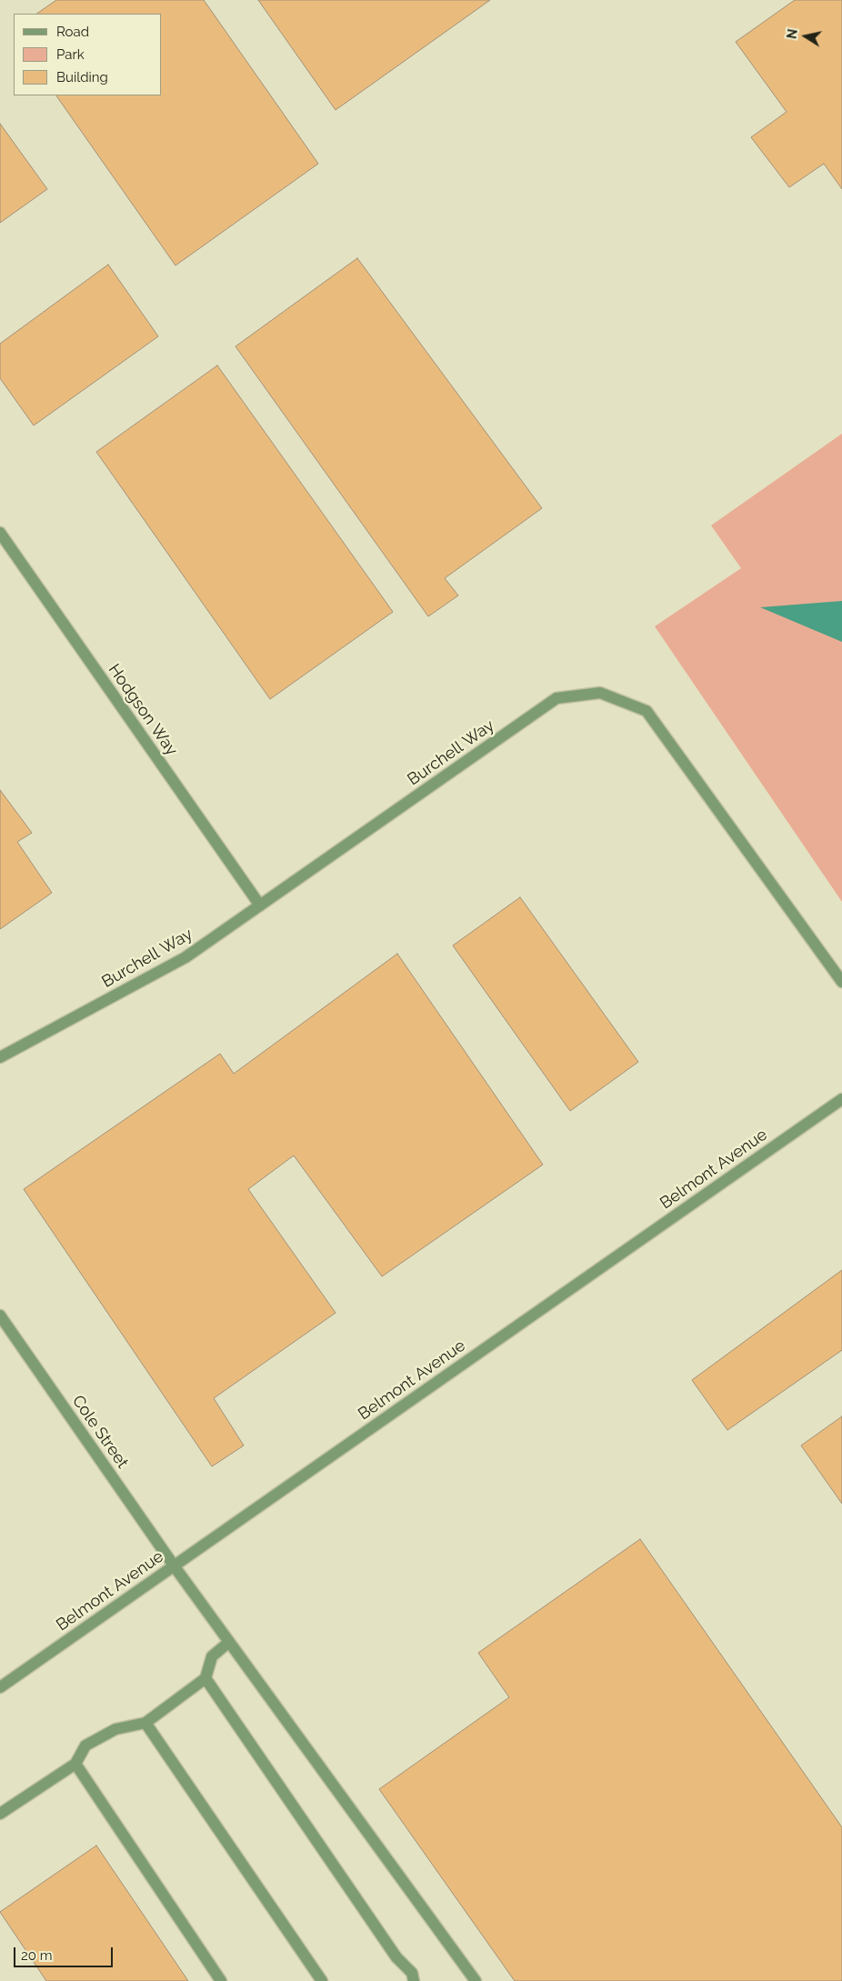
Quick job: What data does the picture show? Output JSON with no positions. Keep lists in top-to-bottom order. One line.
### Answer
{"streets":{"street":["Hodgson Way","Burchell Way","Belmont Avenue","Cole Street"]},"crossings":[["Hodgson Way","Burchell Way"],["Belmont Avenue","Cole Street"]],"legend":["Road","Park","Building"],"scale_bar":"20 m","north":"left"}
